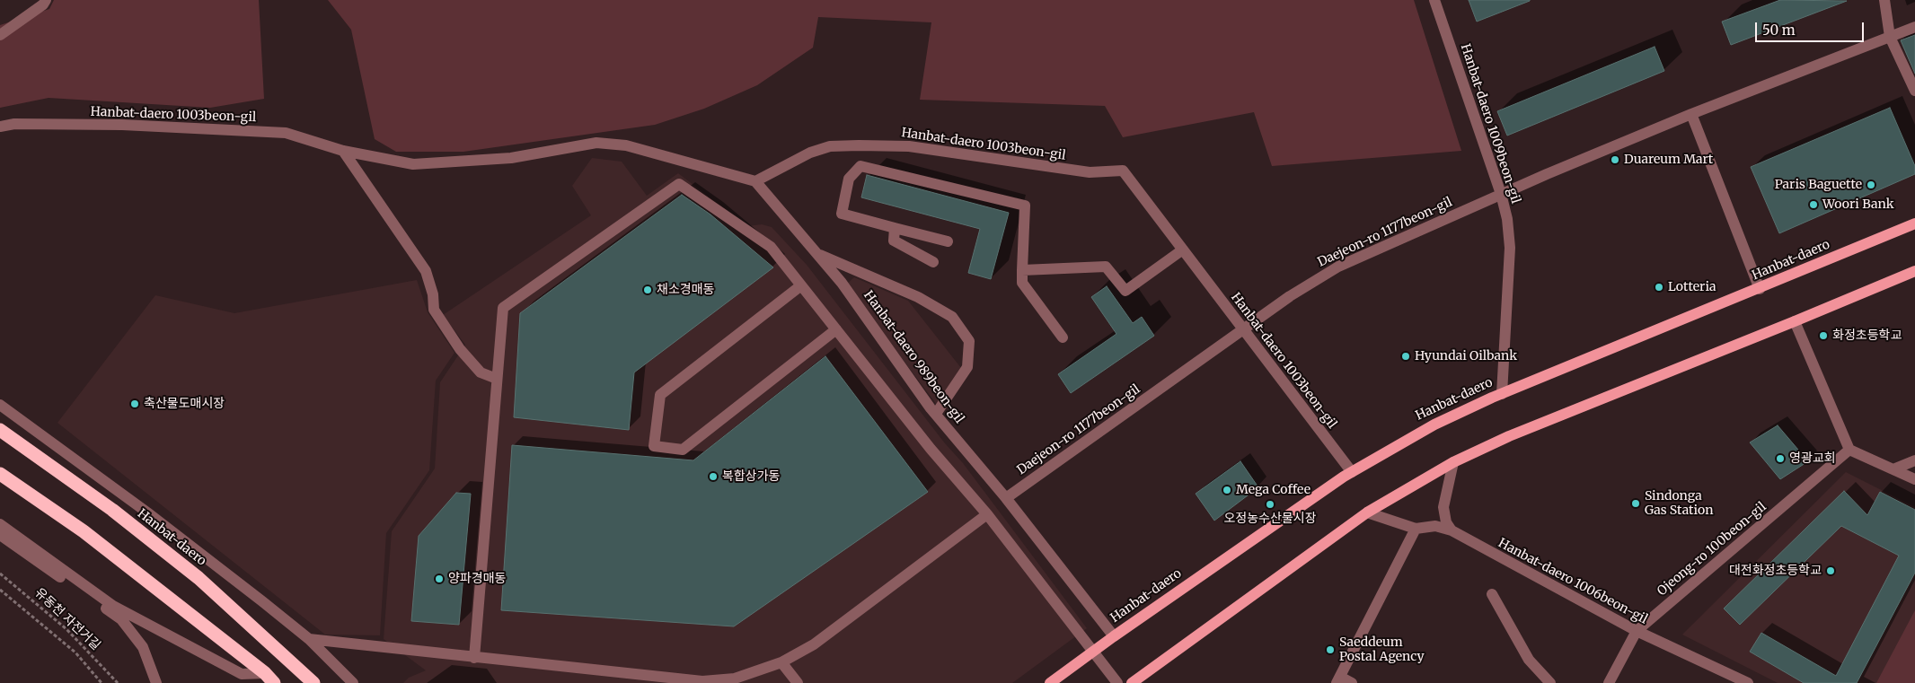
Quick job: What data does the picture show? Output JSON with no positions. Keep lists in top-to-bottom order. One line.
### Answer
{"streets":{"highway":["Hanbat-daero"],"street":["Hanbat-daero 1003beon-gil","Hanbat-daero 1009beon-gil","Daejeon-ro 1177beon-gil","Hanbat-daero 989beon-gil","Ojeong-ro 100beon-gil","Hanbat-daero 1006beon-gil"],"path":["유동천 자전거길"]},"crossings":[["Hanbat-daero 1003beon-gil","Daejeon-ro 1177beon-gil"],["Hanbat-daero 1003beon-gil","Hanbat-daero"],["Hanbat-daero 1003beon-gil","Hanbat-daero 989beon-gil"],["Hanbat-daero 1009beon-gil","Daejeon-ro 1177beon-gil"],["Hanbat-daero 1009beon-gil","Hanbat-daero"],["Daejeon-ro 1177beon-gil","Hanbat-daero 989beon-gil"],["Hanbat-daero","Hanbat-daero 989beon-gil"],["Ojeong-ro 100beon-gil","Hanbat-daero 1006beon-gil"]],"places":["Duareum Mart","Paris Baguette","Woori Bank","Lotteria","채소경매동","화정초등학교","Hyundai Oilbank","축산물도매시장","영광교회","복합상가동","Mega Coffee","Sindonga Gas Station","오정농수산물시장","대전화정초등학교","양파경매동","Saeddeum Postal Agency"],"scale_bar":"50 m"}
